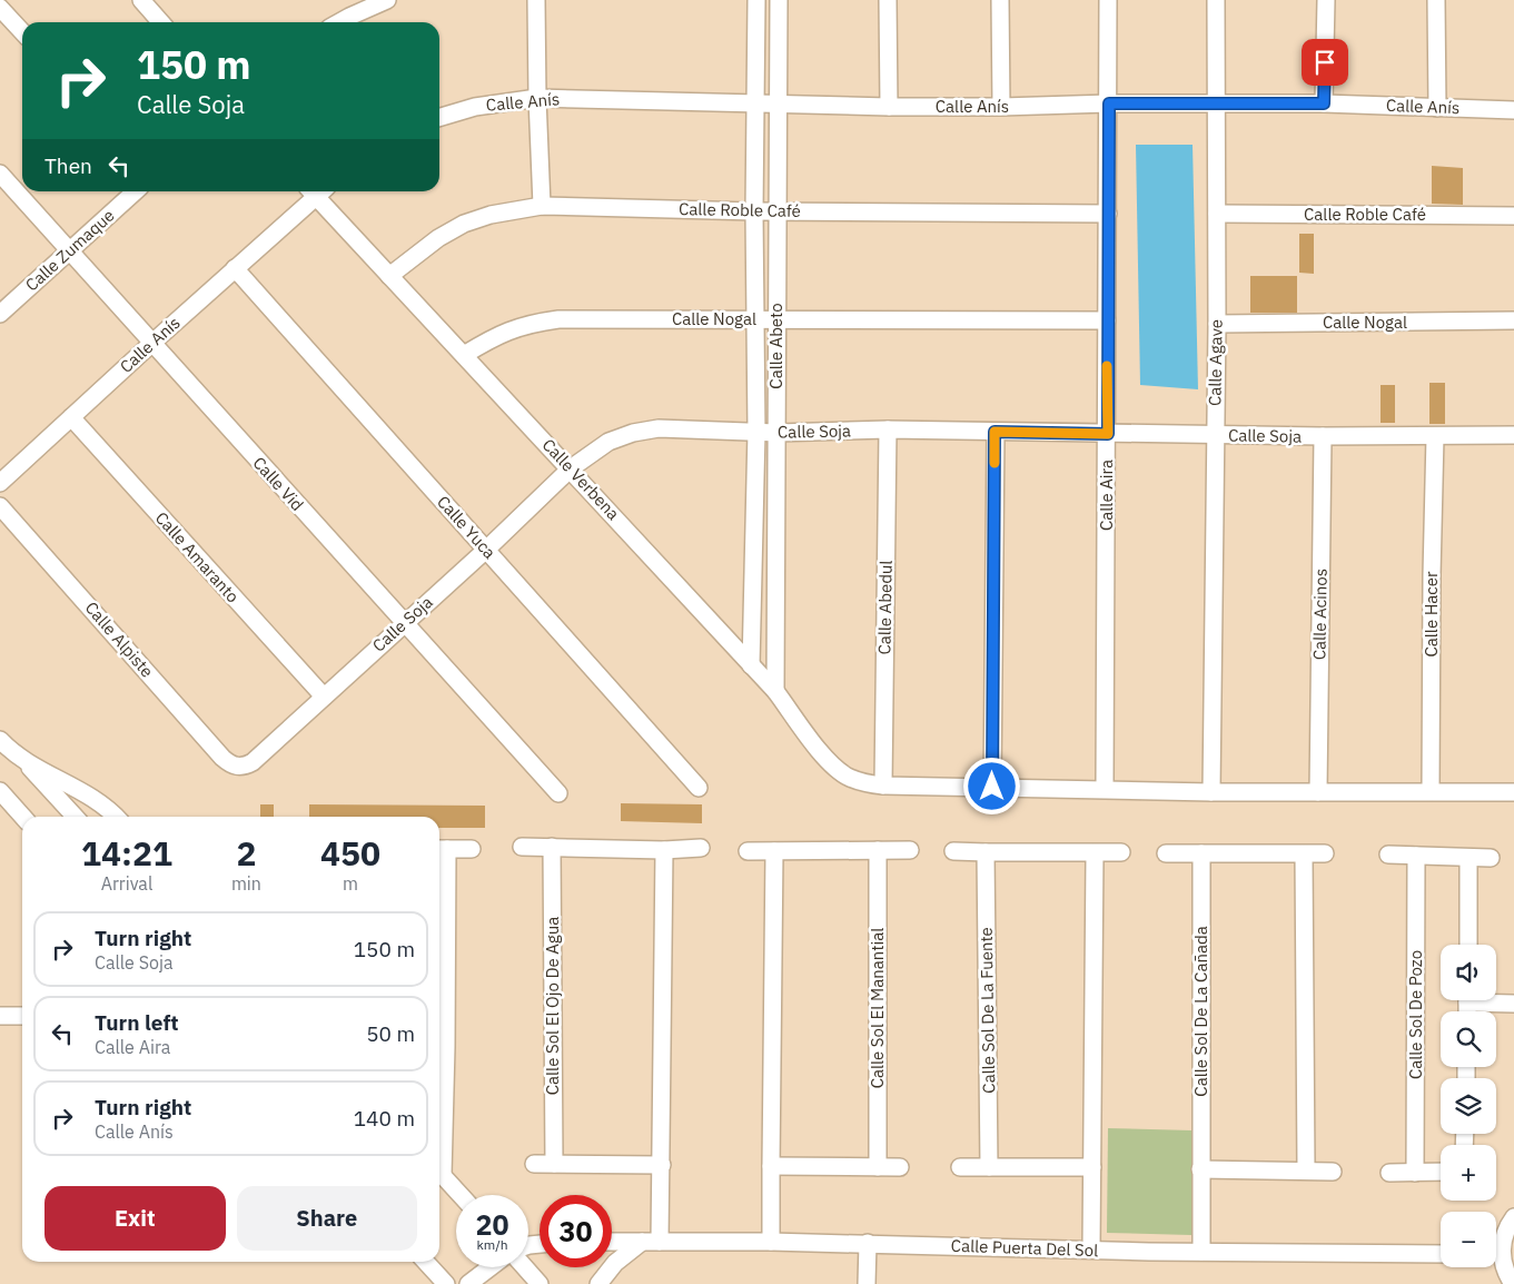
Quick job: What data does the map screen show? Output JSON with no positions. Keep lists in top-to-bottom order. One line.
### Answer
{"streets":{"street":["Calle Anís","Calle Roble Café","Calle Zumaque","Calle Nogal","Calle Abeto","Calle Agave","Calle Soja","Calle Verbena","Calle Vid","Calle Aira","Calle Yuca","Calle Amaranto","Calle Abedul","Calle Acinos","Calle Hacer","Calle Alpiste","Calle Sol El Ojo De Agua","Calle Sol El Manantial","Calle Sol De La Fuente","Calle Sol De La Cañada","Calle Sol De Pozo","Calle Puerta Del Sol"]},"crossings":[["Calle Anís","Calle Abeto"],["Calle Anís","Calle Agave"],["Calle Anís","Calle Vid"],["Calle Anís","Calle Aira"],["Calle Anís","Calle Yuca"],["Calle Anís","Calle Amaranto"],["Calle Roble Café","Calle Abeto"],["Calle Roble Café","Calle Agave"],["Calle Roble Café","Calle Verbena"],["Calle Roble Café","Calle Aira"],["Calle Zumaque","Calle Vid"],["Calle Nogal","Calle Abeto"],["Calle Nogal","Calle Agave"],["Calle Nogal","Calle Verbena"],["Calle Nogal","Calle Aira"],["Calle Abeto","Calle Soja"],["Calle Abeto","Calle Verbena"],["Calle Agave","Calle Soja"],["Calle Soja","Calle Verbena"],["Calle Soja","Calle Vid"],["Calle Soja","Calle Aira"],["Calle Soja","Calle Yuca"],["Calle Soja","Calle Amaranto"],["Calle Soja","Calle Abedul"],["Calle Soja","Calle Acinos"],["Calle Soja","Calle Hacer"],["Calle Soja","Calle Alpiste"],["Calle Verbena","Calle Abedul"],["Calle Sol De La Cañada","Calle Puerta Del Sol"]],"page":{"turn":["150 m","Calle Soja"],"then":"Then","eta":["14:21","Arrival","2","min","450","m"],"list":[{"name":"Turn right","note":"Calle Soja","value":"150 m"},{"name":"Turn left","note":"Calle Aira","value":"50 m"},{"name":"Turn right","note":"Calle Anís","value":"140 m"}],"map_buttons":["+","−"],"buttons":["Exit","Share"],"speed":"20 km/h","limit":"30"}}
